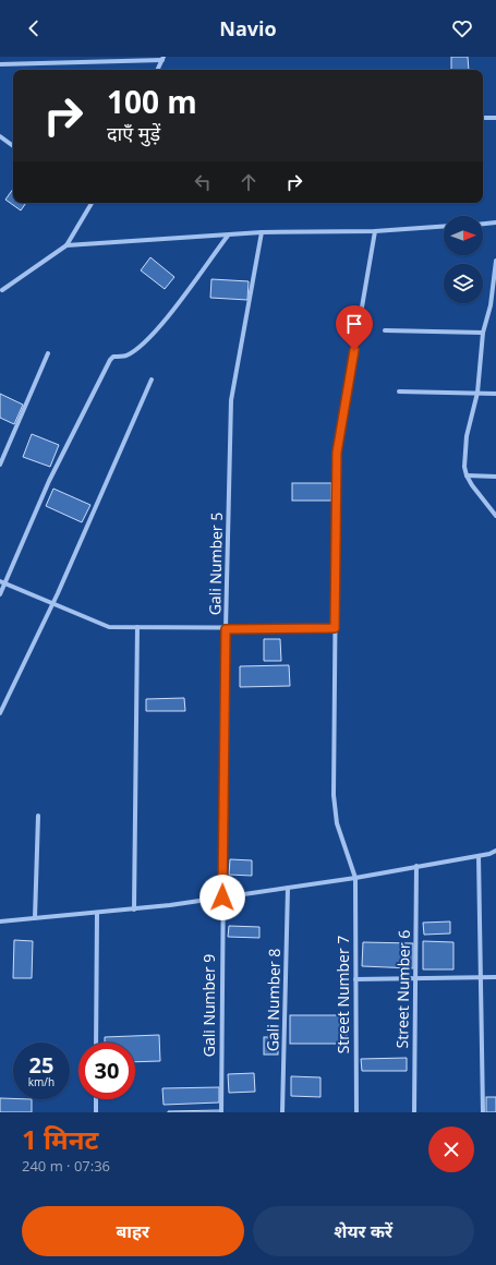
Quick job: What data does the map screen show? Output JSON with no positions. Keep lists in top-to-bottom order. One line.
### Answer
{"streets":{"street":["Gali Number 5","Street Number 6","Street Number 7","Gali Number 8","Gali Number 9"]},"crossings":[["Gali Number 5","Gali Number 9"]],"north":"right","page":{"header":"Navio","turn":["100 m","दाएँ मुड़ें"],"speed":"25 km/h","limit":"30","heading":["1 मिनट","240 m · 07:36"],"buttons":["बाहर","शेयर करें"]}}
